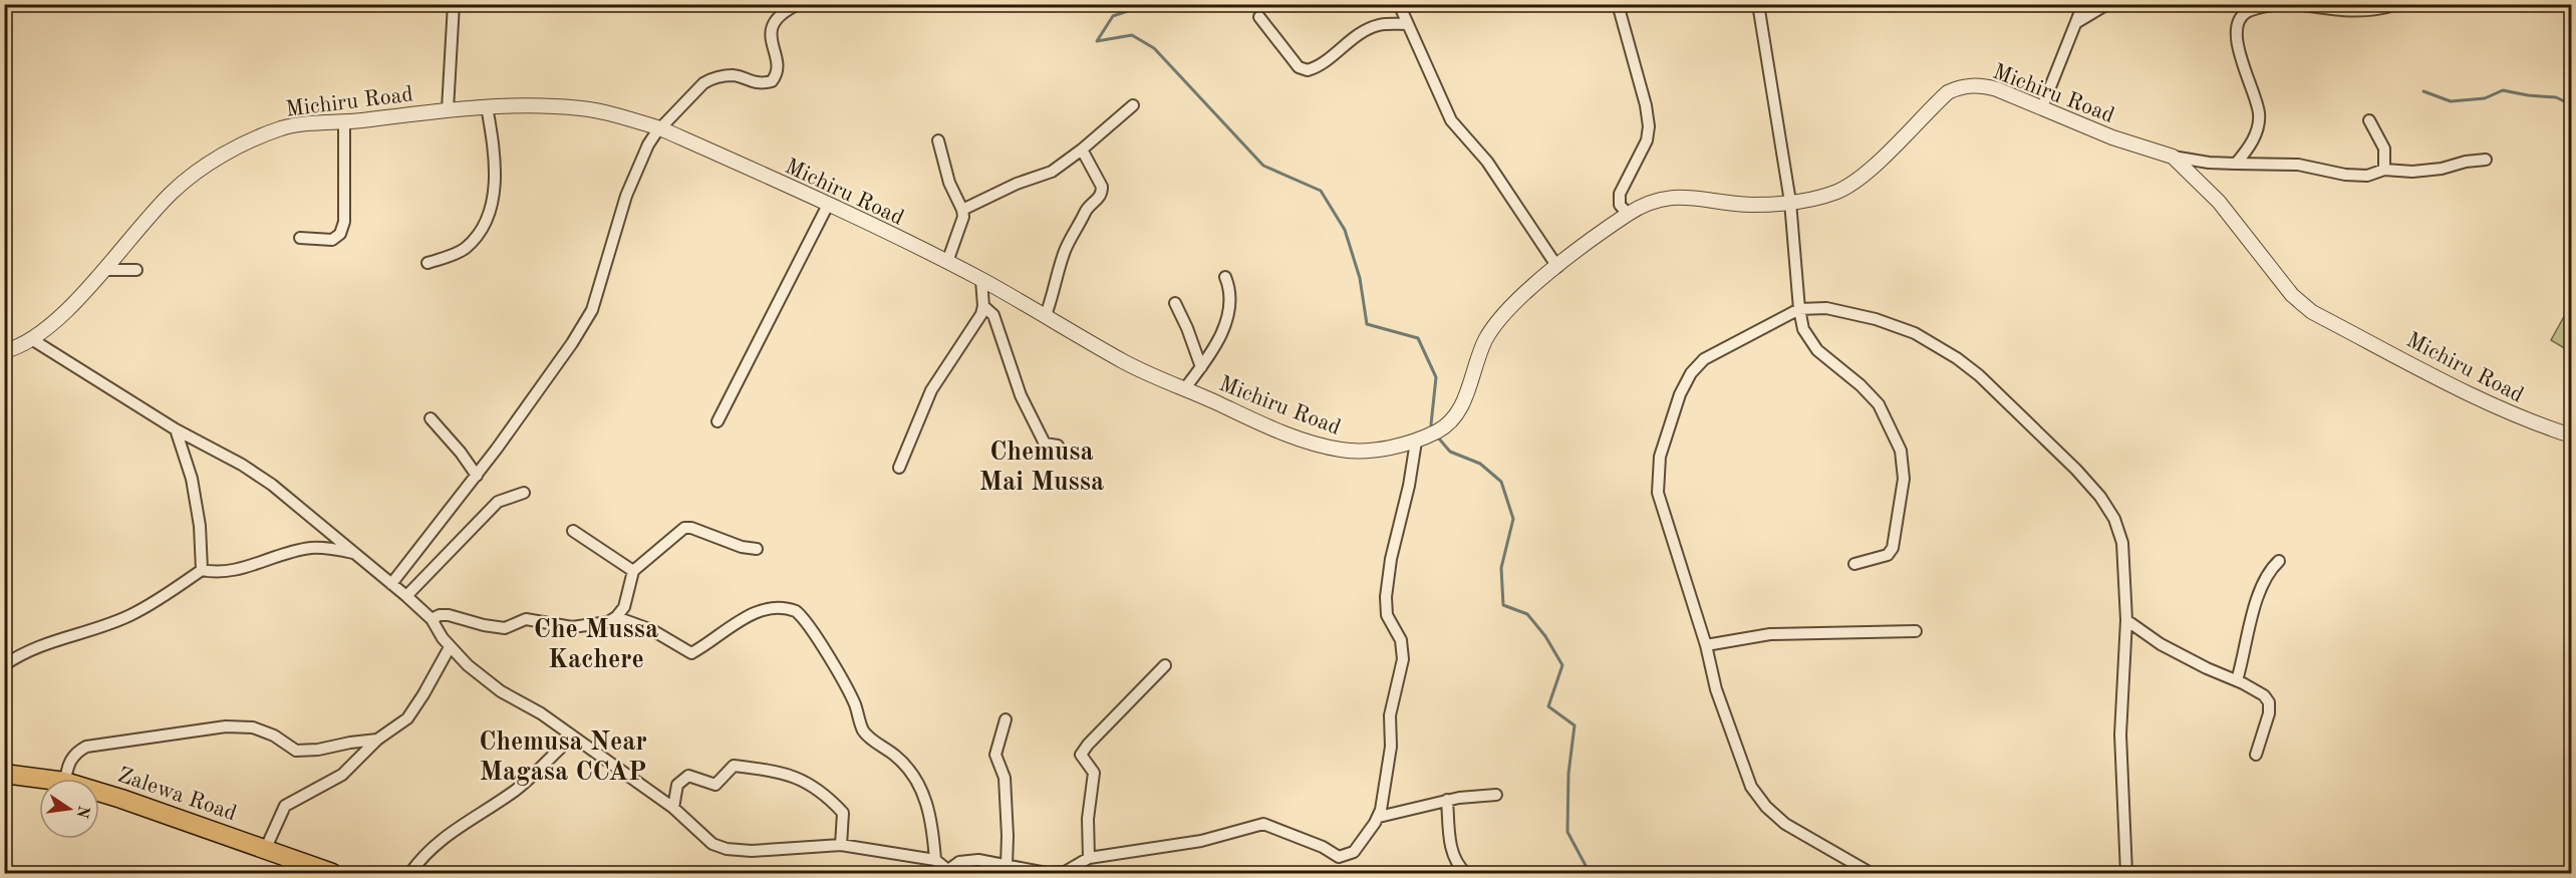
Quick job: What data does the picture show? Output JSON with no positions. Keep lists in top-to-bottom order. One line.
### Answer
{"streets":{"highway":["Zalewa Road"],"street":["Michiru Road"]},"districts":["Chemusa Mai Mussa","Che Mussa Kachere","Chemusa Near Magasa CCAP"],"north":"right"}
